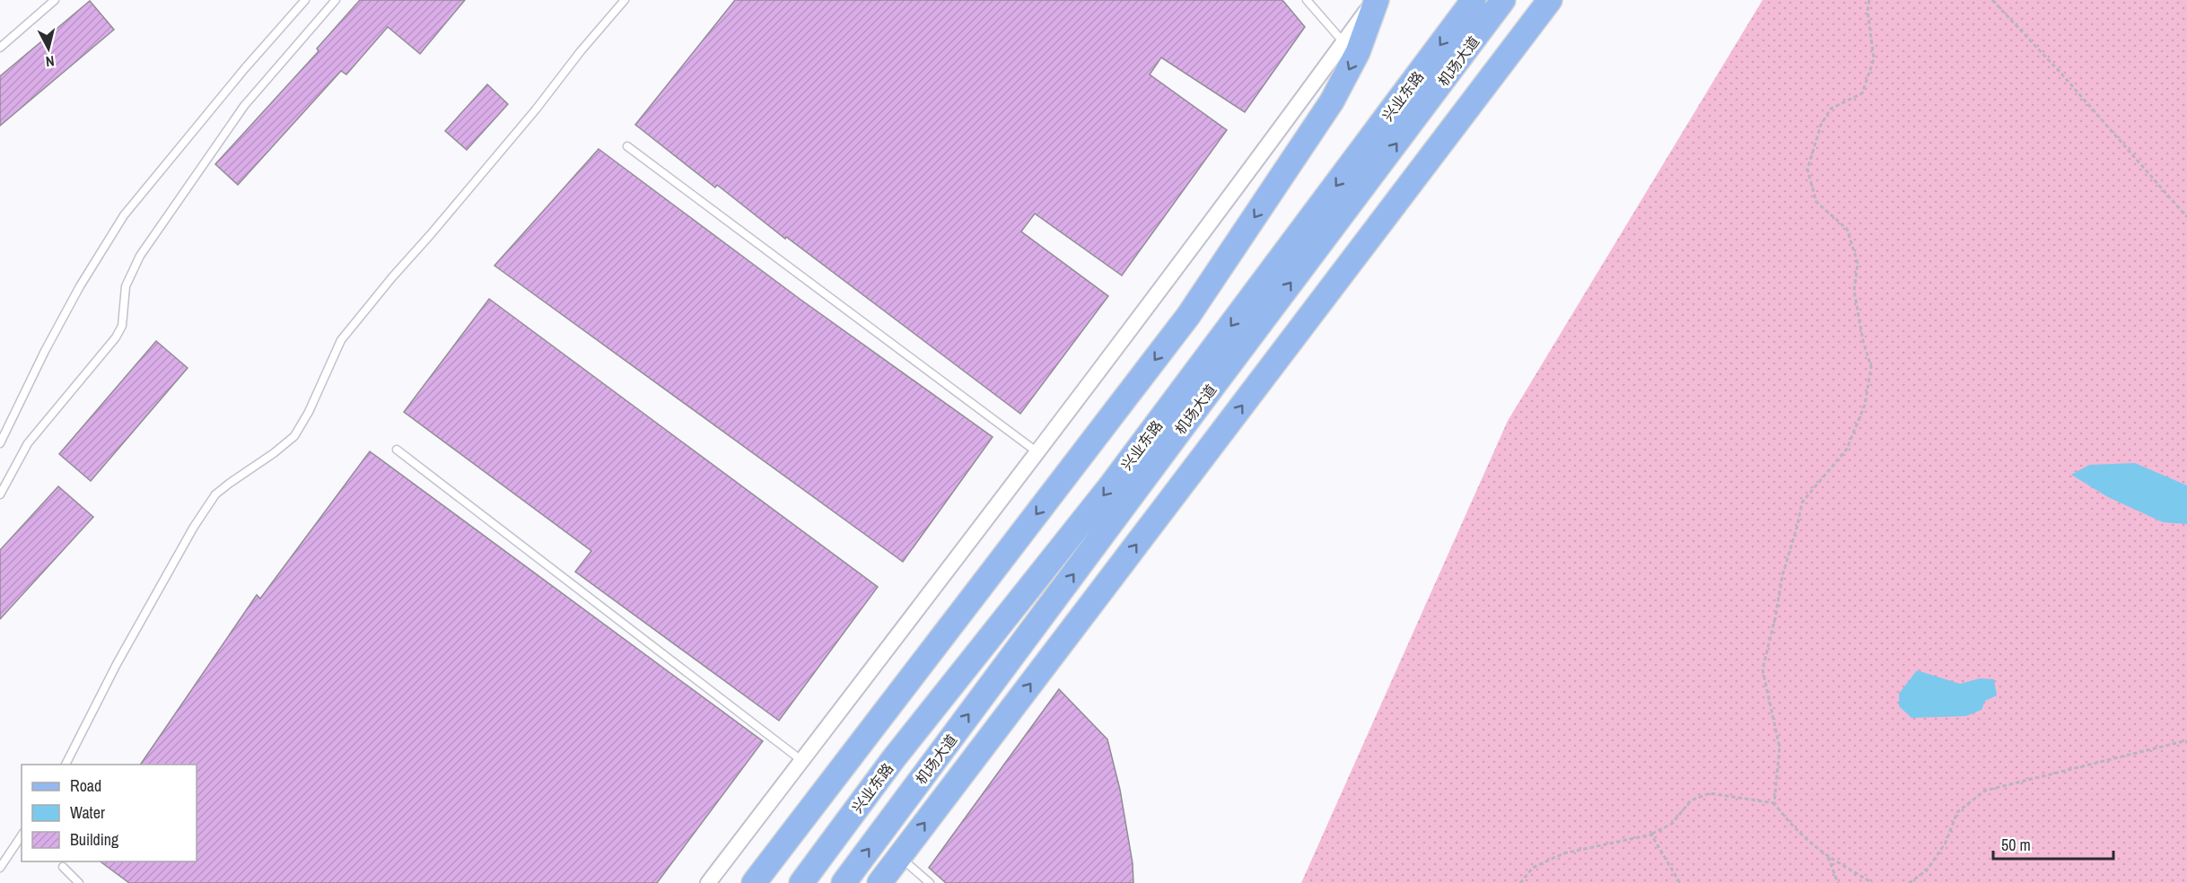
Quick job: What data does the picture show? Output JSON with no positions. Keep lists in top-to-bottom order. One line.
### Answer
{"streets":{"main road":["机场大道","兴业东路"]},"legend":["Road","Water","Building"],"scale_bar":"50 m","north":"bottom"}
